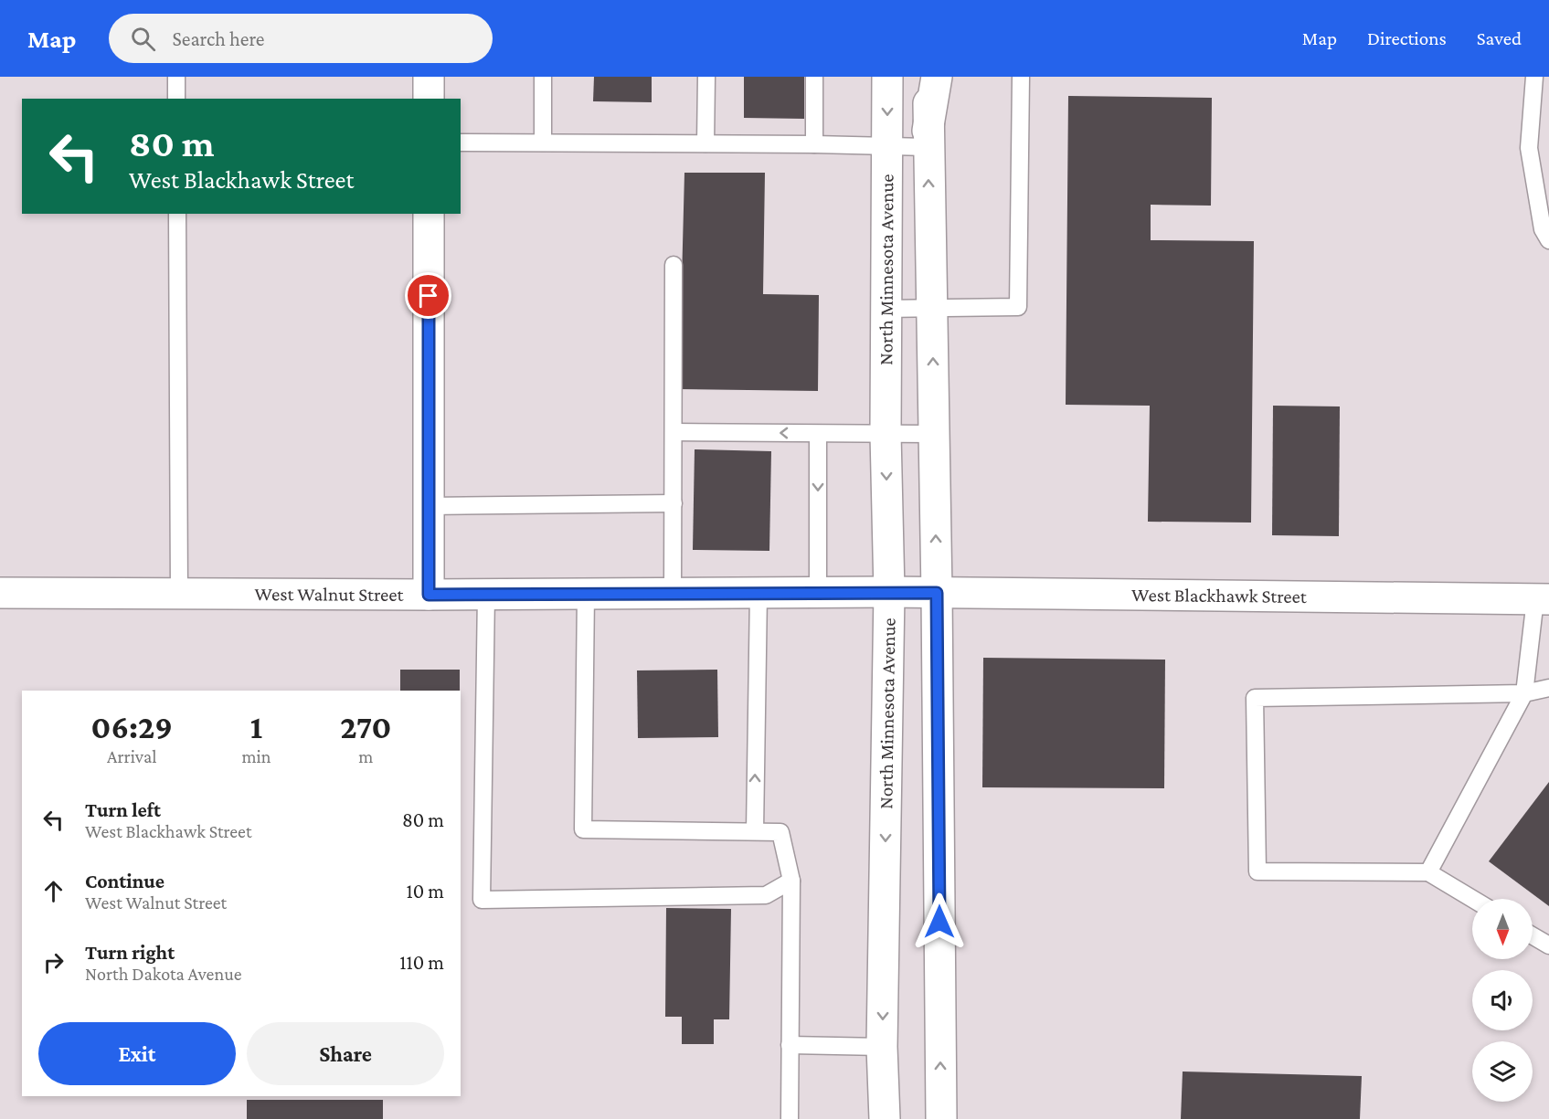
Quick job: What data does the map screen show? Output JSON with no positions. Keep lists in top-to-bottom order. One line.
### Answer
{"streets":{"main road":["North Minnesota Avenue","West Walnut Street","West Blackhawk Street"]},"crossings":[["North Minnesota Avenue","West Walnut Street"],["North Minnesota Avenue","West Blackhawk Street"],["West Walnut Street","West Blackhawk Street"]],"north":"bottom","page":{"header":"Map","search":"Search here","nav":["Map","Directions","Saved"],"turn":["80 m","West Blackhawk Street"],"eta":["06:29","Arrival","1","min","270","m"],"list":[{"name":"Turn left","note":"West Blackhawk Street","value":"80 m"},{"name":"Continue","note":"West Walnut Street","value":"10 m"},{"name":"Turn right","note":"North Dakota Avenue","value":"110 m"}],"buttons":["Exit","Share"]}}
